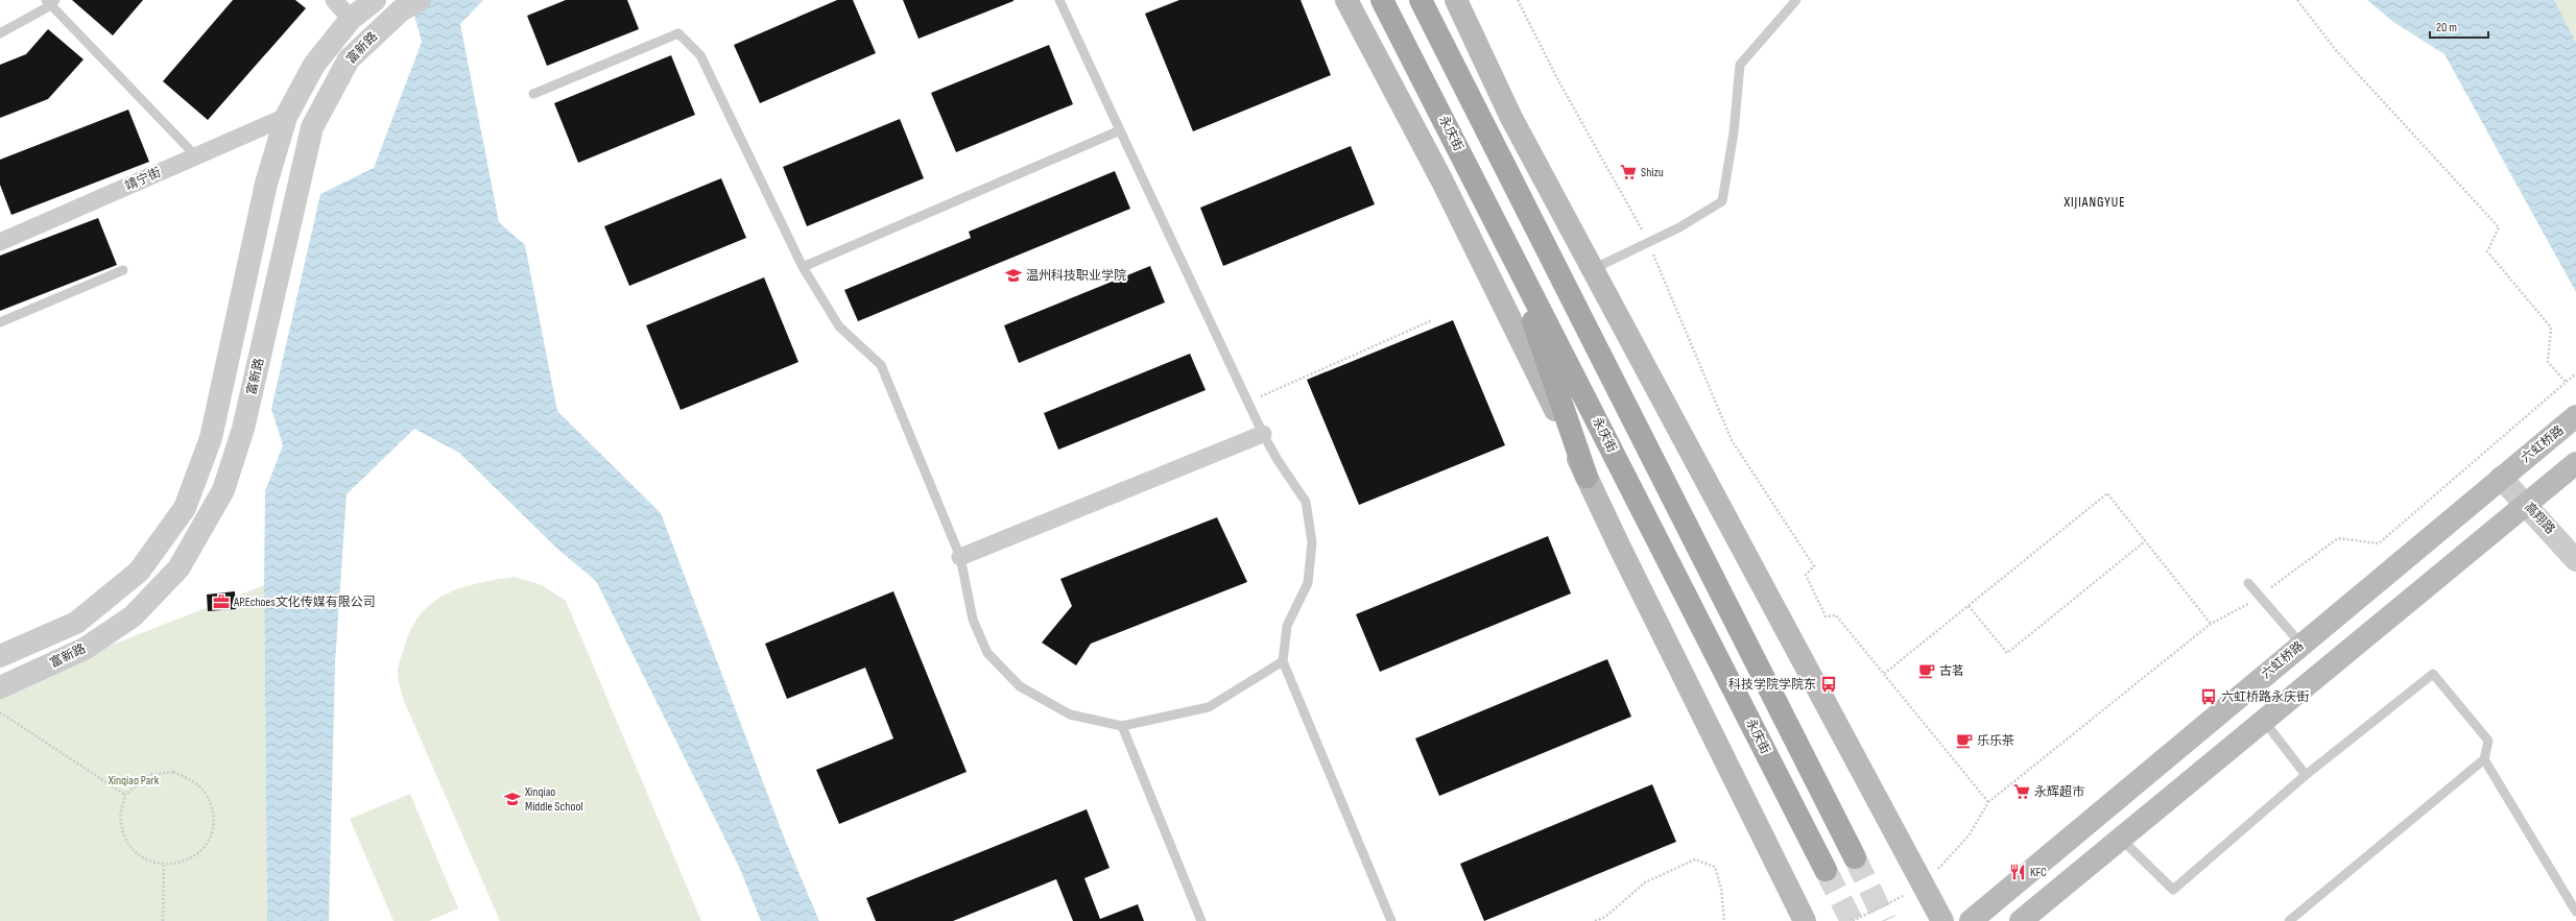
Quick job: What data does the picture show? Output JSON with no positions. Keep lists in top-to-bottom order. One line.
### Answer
{"streets":{"main road":["永庆街","六虹桥路"],"street":["富新路","靖宁街","高翔路"]},"crossings":[["富新路","靖宁街"],["六虹桥路","高翔路"]],"districts":["XIJIANGYUE"],"parks":["Xinqiao Park"],"places":{"supermarket":["Shizu","永辉超市"],"school or university":["温州科技职业学院","Xinqiao Middle School"],"office":["AP.Echoes文化传媒有限公司"],"cafe":["古茗","乐乐茶"],"bus stop":["科技学院学院东","六虹桥路永庆街"],"restaurant":["KFC"]},"scale_bar":"20 m"}
